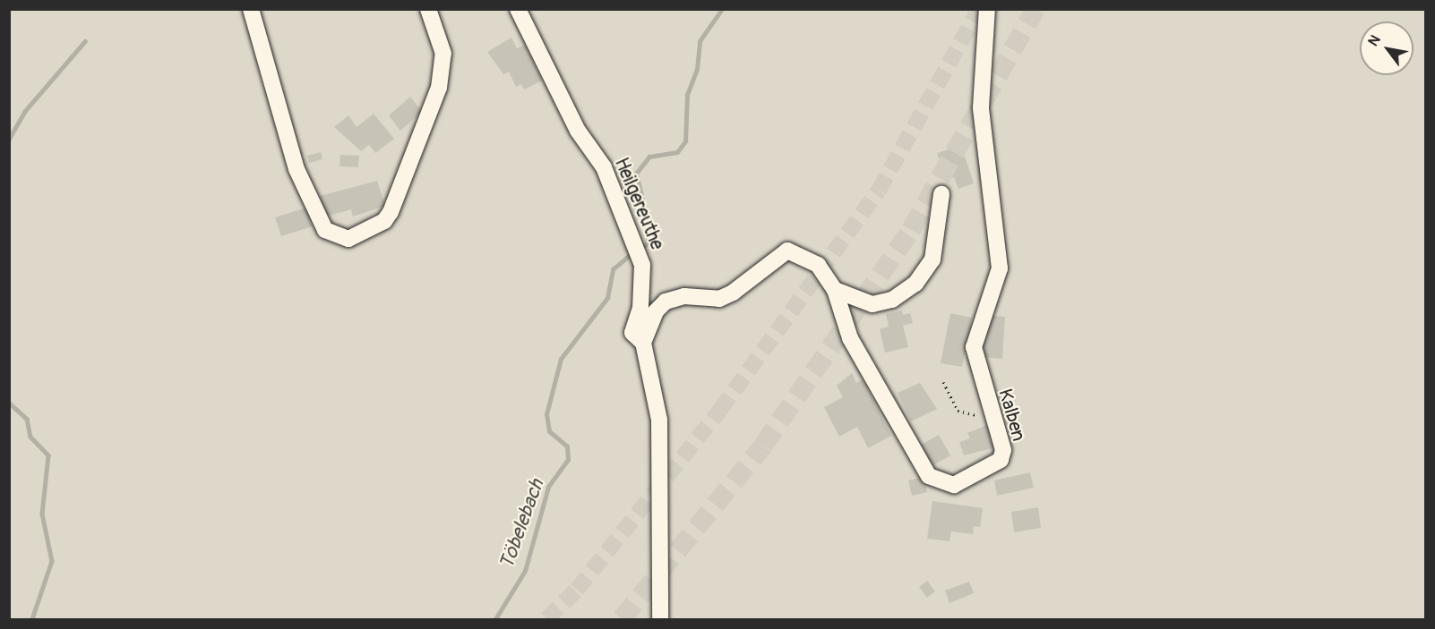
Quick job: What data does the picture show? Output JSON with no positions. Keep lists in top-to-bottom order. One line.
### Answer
{"streets":{"street":["Heilgereuthe","Kalben"]},"crossings":[["Heilgereuthe","Kalben"]],"water":["Töbelebach"],"north":"top left"}
